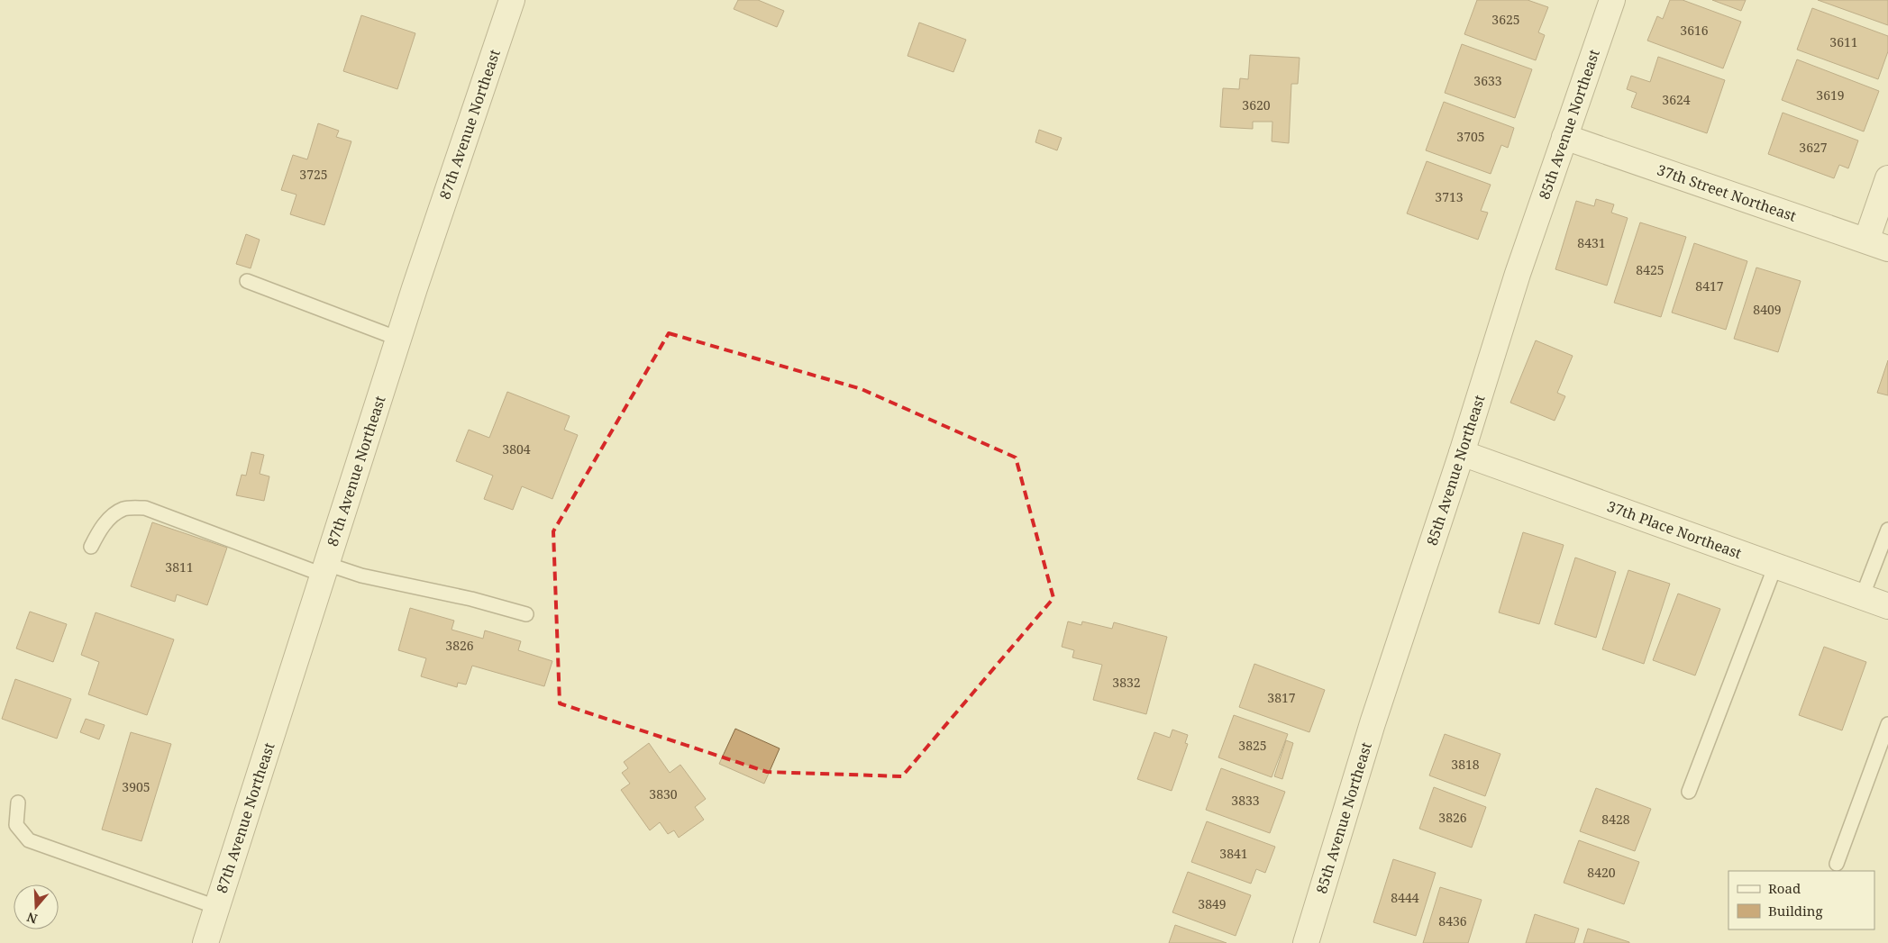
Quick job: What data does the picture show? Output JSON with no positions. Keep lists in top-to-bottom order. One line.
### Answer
{"streets":{"street":["87th Avenue Northeast","85th Avenue Northeast","37th Street Northeast","37th Place Northeast"]},"crossings":[["85th Avenue Northeast","37th Street Northeast"],["85th Avenue Northeast","37th Place Northeast"]],"house_numbers":["3625","3616","3611","3633","3619","3624","3620","3705","3627","3725","3713","8431","8425","8417","8409","3804","3811","3826","3832","3817","3825","3818","3905","3830","3833","3826","8428","3841","8420","8444","3849","8436"],"legend":["Road","Building"],"north":"bottom"}
